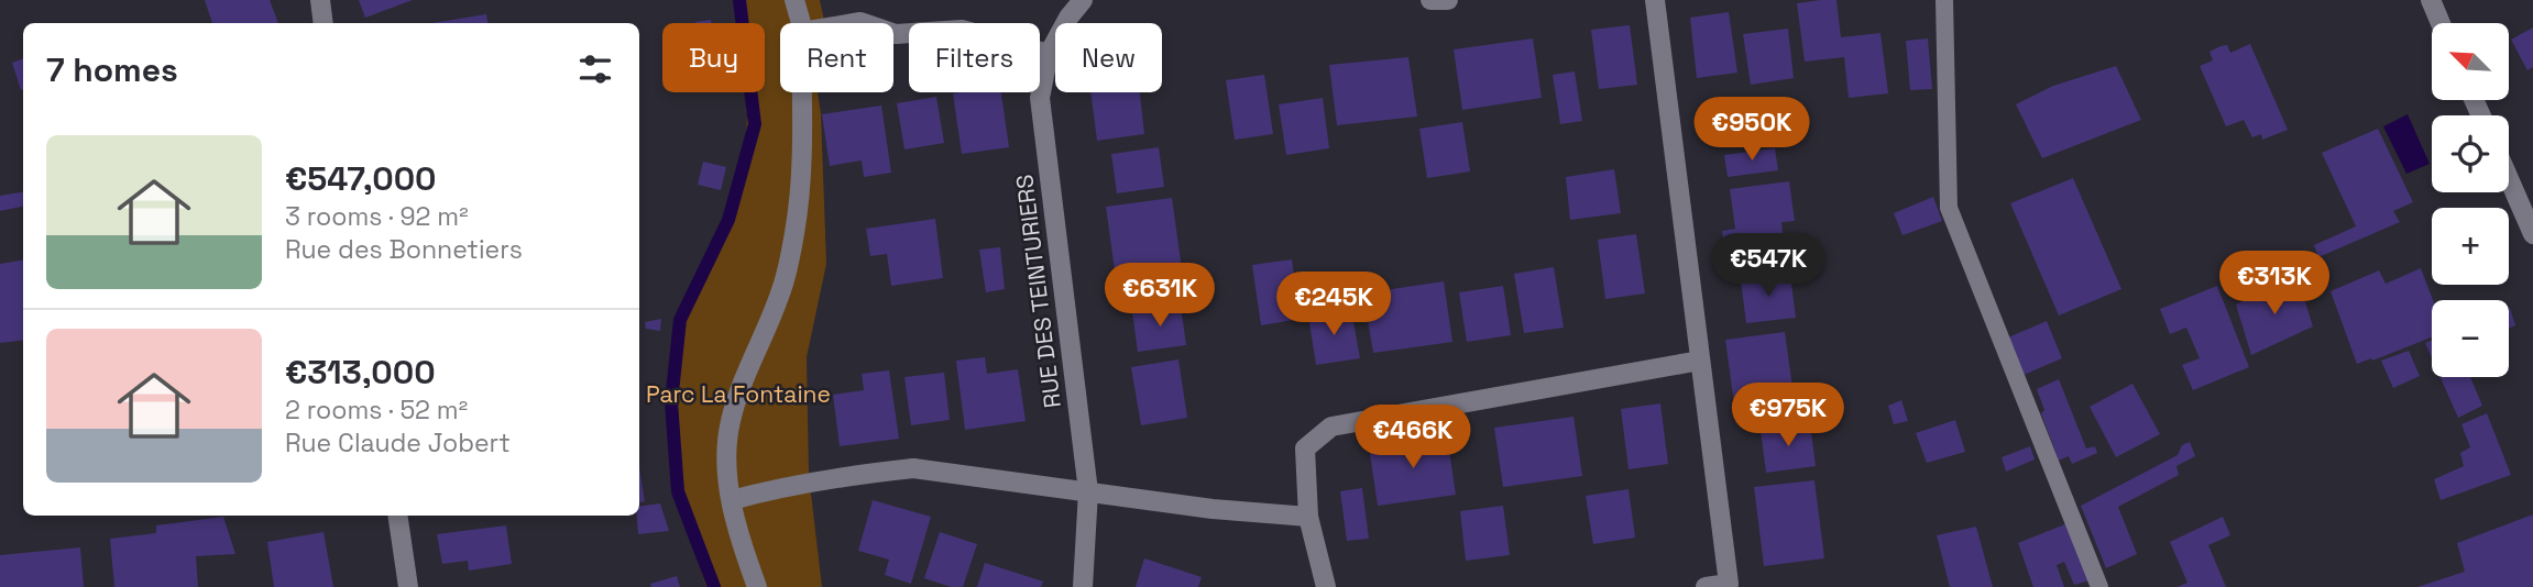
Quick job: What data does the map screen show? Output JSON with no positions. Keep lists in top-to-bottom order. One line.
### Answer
{"streets":{"street":["RUE DES TEINTURIERS"]},"parks":["Parc La Fontaine"],"north":"top left","page":{"map_buttons":["+","−"],"chip":["Buy","Rent","Filters","New"],"heading":"7 homes","price":["€950K","€547K","€313K","€631K","€245K","€975K","€466K"],"list":[{"name":"€547,000","note":"3 rooms · 92 m² · Rue des Bonnetiers"},{"name":"€313,000","note":"2 rooms · 52 m² · Rue Claude Jobert"}]}}
